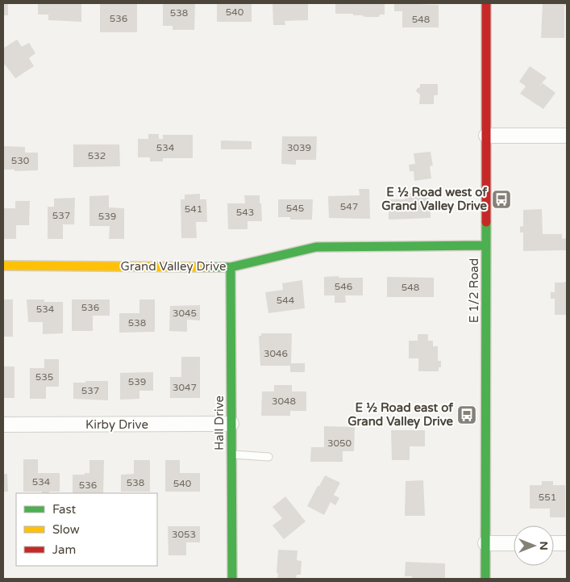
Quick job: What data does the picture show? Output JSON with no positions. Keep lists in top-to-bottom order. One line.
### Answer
{"streets":{"street":["Grand Valley Drive","E 1/2 Road","Hall Drive","Kirby Drive"]},"crossings":[["Grand Valley Drive","E 1/2 Road"],["Grand Valley Drive","Hall Drive"],["Hall Drive","Kirby Drive"]],"places":{"bus stop":["E ½ Road west of Grand Valley Drive","E ½ Road east of Grand Valley Drive"]},"house_numbers":["540","538","536","548","534","3039","532","530","547","545","541","543","537","539","546","548","544","536","534","3045","538","3046","535","539","3047","537","3048","3050","534","538","540","536","551","3053"],"legend":["Fast","Slow","Jam"],"north":"right"}
